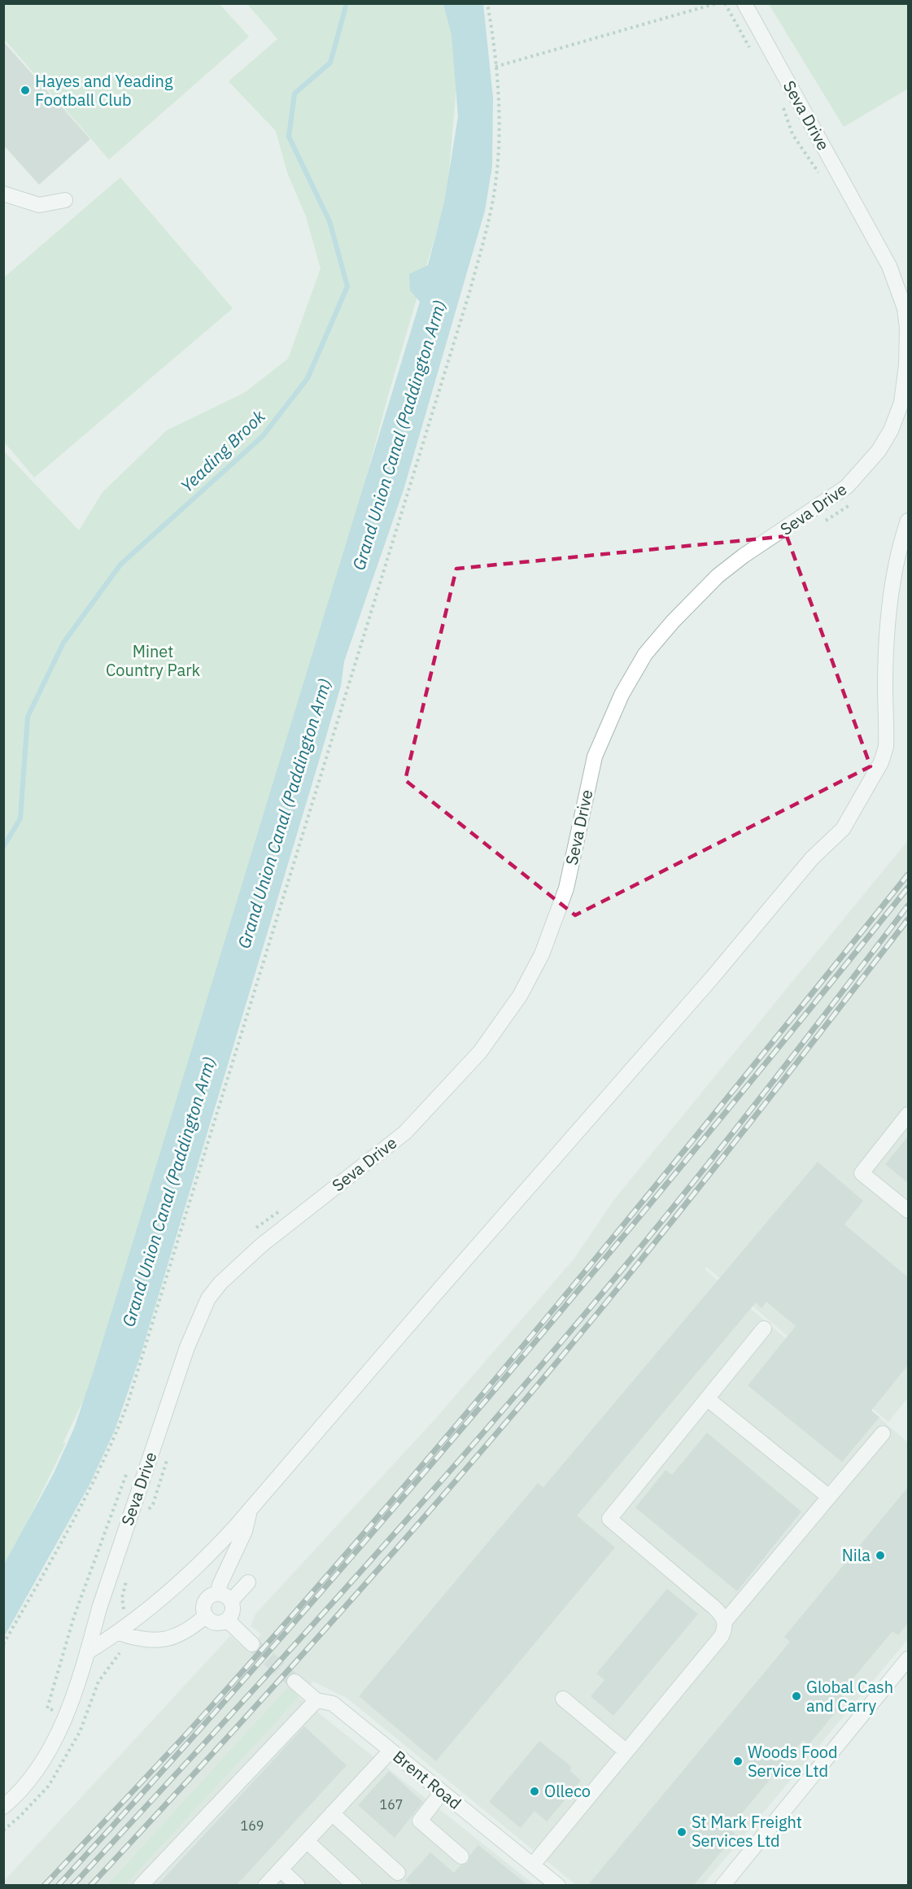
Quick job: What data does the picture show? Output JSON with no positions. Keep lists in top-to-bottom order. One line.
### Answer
{"streets":{"street":["Seva Drive","Brent Road"]},"water":["Grand Union Canal (Paddington Arm)","Yeading Brook"],"parks":["Minet Country Park"],"places":["Hayes and Yeading Football Club","Nila","Global Cash and Carry","Woods Food Service Ltd","Olleco","St Mark Freight Services Ltd"],"house_numbers":["167","169"]}
